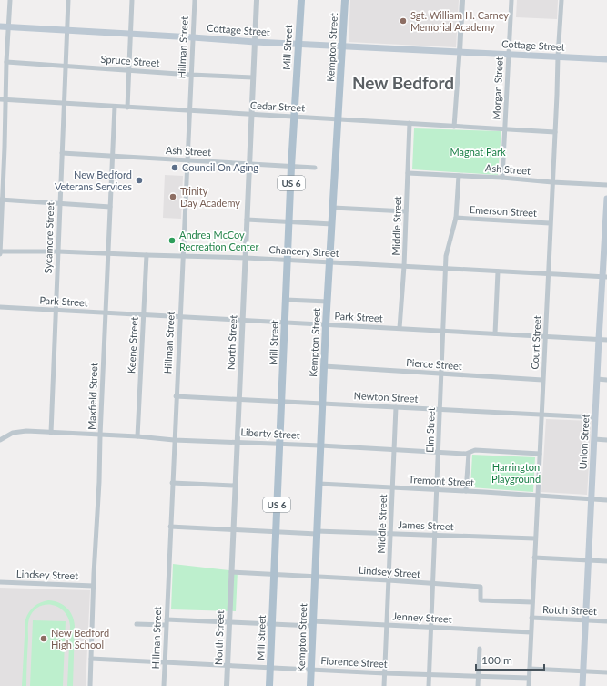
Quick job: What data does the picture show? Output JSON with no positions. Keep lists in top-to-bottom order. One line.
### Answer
{"streets":{"main road":["Cottage Street","Mill Street","Kempton Street","US 6","Union Street"],"street":["Hillman Street","Spruce Street","Morgan Street","Cedar Street","Ash Street","Emerson Street","Middle Street","Sycamore Street","Chancery Street","Park Street","North Street","Court Street","Keene Street","Pierce Street","Maxfield Street","Newton Street","Elm Street","Liberty Street","Tremont Street","James Street","Lindsey Street","Rotch Street","Jenney Street","Florence Street"]},"crossings":[["Cottage Street","Hillman Street"],["Cottage Street","Mill Street"],["Cottage Street","Kempton Street"],["Cottage Street","Morgan Street"],["Cottage Street","Sycamore Street"],["Cottage Street","North Street"],["Cottage Street","Court Street"],["Hillman Street","Spruce Street"],["Hillman Street","Cedar Street"],["Hillman Street","Ash Street"],["Hillman Street","Chancery Street"],["Hillman Street","Park Street"],["Hillman Street","Newton Street"],["Hillman Street","Liberty Street"],["Hillman Street","James Street"],["Hillman Street","Jenney Street"],["Hillman Street","Florence Street"],["Mill Street","Cedar Street"],["Mill Street","Ash Street"],["Mill Street","Chancery Street"],["Mill Street","Park Street"],["Mill Street","Newton Street"],["Mill Street","Liberty Street"],["Mill Street","James Street"],["Mill Street","Lindsey Street"],["Mill Street","Jenney Street"],["Mill Street","Florence Street"],["Kempton Street","Cedar Street"],["Kempton Street","Chancery Street"],["Kempton Street","Park Street"],["Kempton Street","Pierce Street"],["Kempton Street","Newton Street"],["Kempton Street","Liberty Street"],["Kempton Street","Tremont Street"],["Kempton Street","James Street"],["Kempton Street","Lindsey Street"],["Kempton Street","Jenney Street"],["Kempton Street","Florence Street"],["Spruce Street","Sycamore Street"],["Spruce Street","North Street"],["Morgan Street","Cedar Street"],["Morgan Street","Ash Street"],["Cedar Street","Middle Street"],["Cedar Street","Sycamore Street"],["Cedar Street","North Street"],["Cedar Street","Court Street"],["Cedar Street","Maxfield Street"],["Ash Street","Middle Street"],["Ash Street","Sycamore Street"],["Ash Street","North Street"],["Ash Street","Court Street"],["Ash Street","Maxfield Street"],["Ash Street","Elm Street"],["Emerson Street","Court Street"],["Emerson Street","Elm Street"],["Middle Street","Chancery Street"],["Middle Street","Park Street"],["Middle Street","Newton Street"],["Middle Street","Liberty Street"],["Middle Street","Tremont Street"],["Middle Street","James Street"],["Middle Street","Lindsey Street"],["Middle Street","Jenney Street"],["Middle Street","Florence Street"],["Sycamore Street","Chancery Street"],["Sycamore Street","Park Street"],["Sycamore Street","Liberty Street"],["Chancery Street","North Street"],["Chancery Street","Court Street"],["Chancery Street","Keene Street"],["Chancery Street","Maxfield Street"],["Chancery Street","Elm Street"],["Chancery Street","Union Street"],["Park Street","North Street"],["Park Street","Court Street"],["Park Street","Keene Street"],["Park Street","Maxfield Street"],["Park Street","Elm Street"],["Park Street","Union Street"],["North Street","Newton Street"],["North Street","Liberty Street"],["North Street","James Street"],["North Street","Lindsey Street"],["North Street","Jenney Street"],["North Street","Florence Street"],["Court Street","Pierce Street"],["Court Street","Newton Street"],["Court Street","Liberty Street"],["Court Street","Tremont Street"],["Court Street","James Street"],["Court Street","Lindsey Street"],["Court Street","Rotch Street"],["Court Street","Jenney Street"],["Court Street","Florence Street"],["Keene Street","Liberty Street"],["Pierce Street","Elm Street"],["Maxfield Street","Liberty Street"],["Maxfield Street","Lindsey Street"],["Maxfield Street","Florence Street"],["Newton Street","Elm Street"],["Newton Street","Union Street"],["Elm Street","Liberty Street"],["Elm Street","Tremont Street"],["Elm Street","James Street"],["Elm Street","Lindsey Street"],["Elm Street","Jenney Street"],["Elm Street","Florence Street"],["Union Street","Tremont Street"],["Union Street","Rotch Street"]],"districts":["New Bedford"],"parks":["Magnat Park","Harrington Playground"],"places":["Sgt. William H. Carney Memorial Academy","Council On Aging","New Bedford Veterans Services","Trinity Day Academy","Andrea McCoy Recreation Center","New Bedford High School"],"scale_bar":"100 m"}
